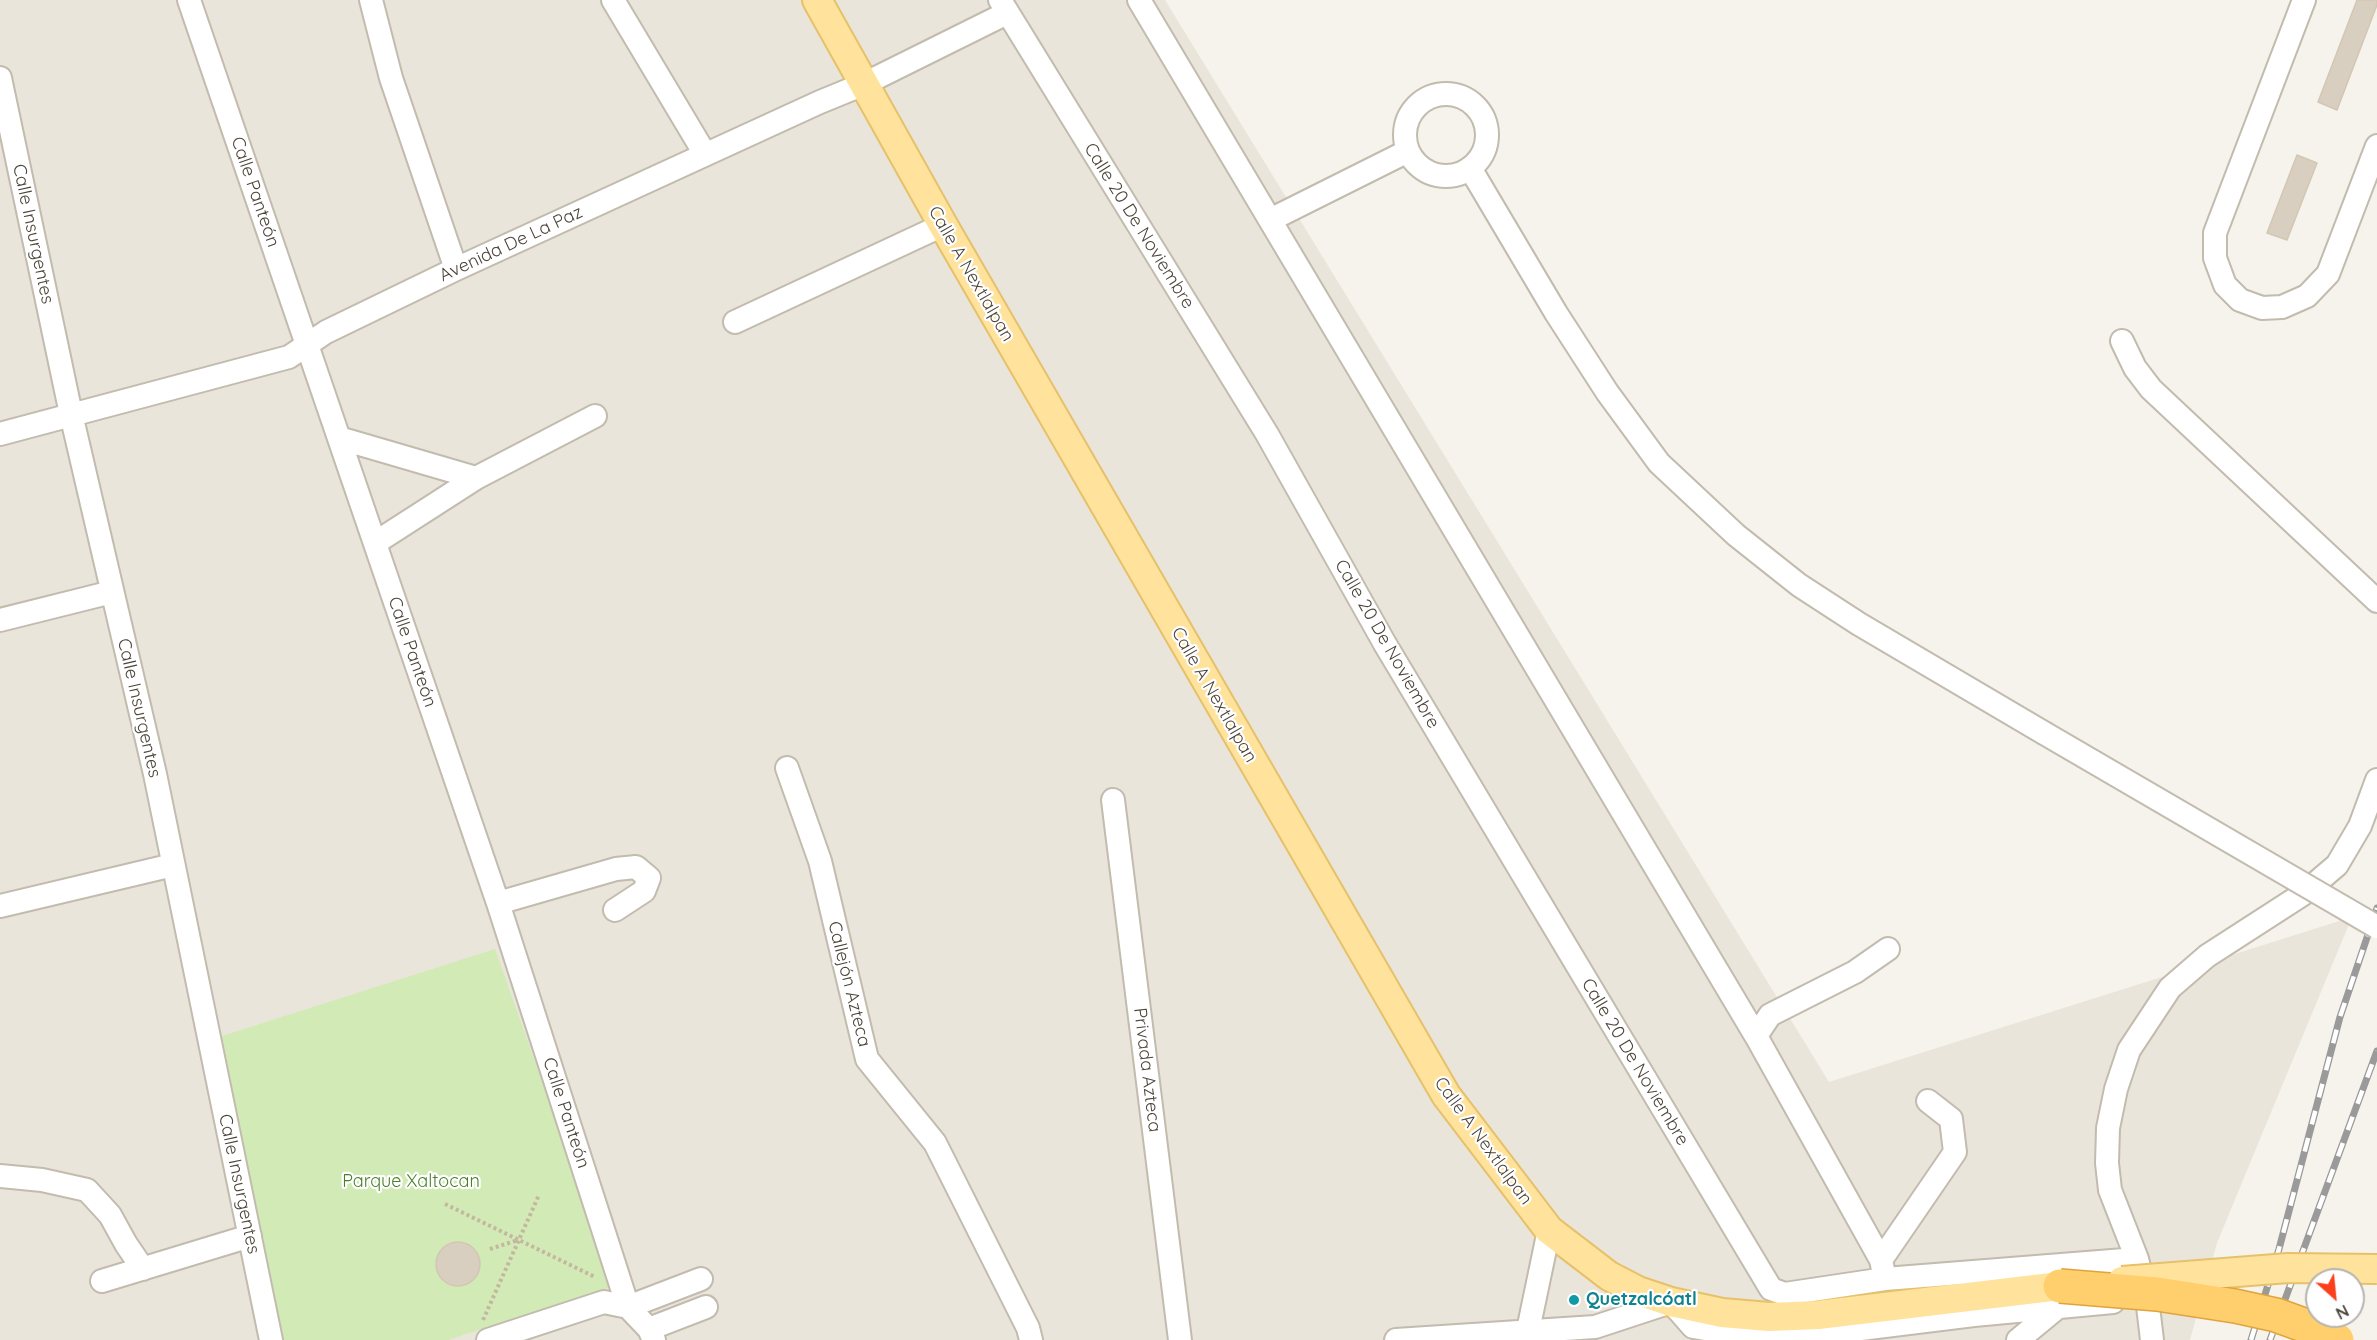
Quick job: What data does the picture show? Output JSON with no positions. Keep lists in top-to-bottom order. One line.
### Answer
{"streets":{"main road":["Calle A Nextlalpan"],"street":["Calle Panteón","Calle 20 De Noviembre","Calle Insurgentes","Avenida De La Paz","Callejón Azteca","Privada Azteca"]},"crossings":[["Calle Panteón","Avenida De La Paz"],["Calle 20 De Noviembre","Avenida De La Paz"],["Calle Insurgentes","Avenida De La Paz"],["Avenida De La Paz","Calle A Nextlalpan"]],"parks":["Parque Xaltocan"],"places":["Quetzalcóatl"],"north":"bottom right"}
